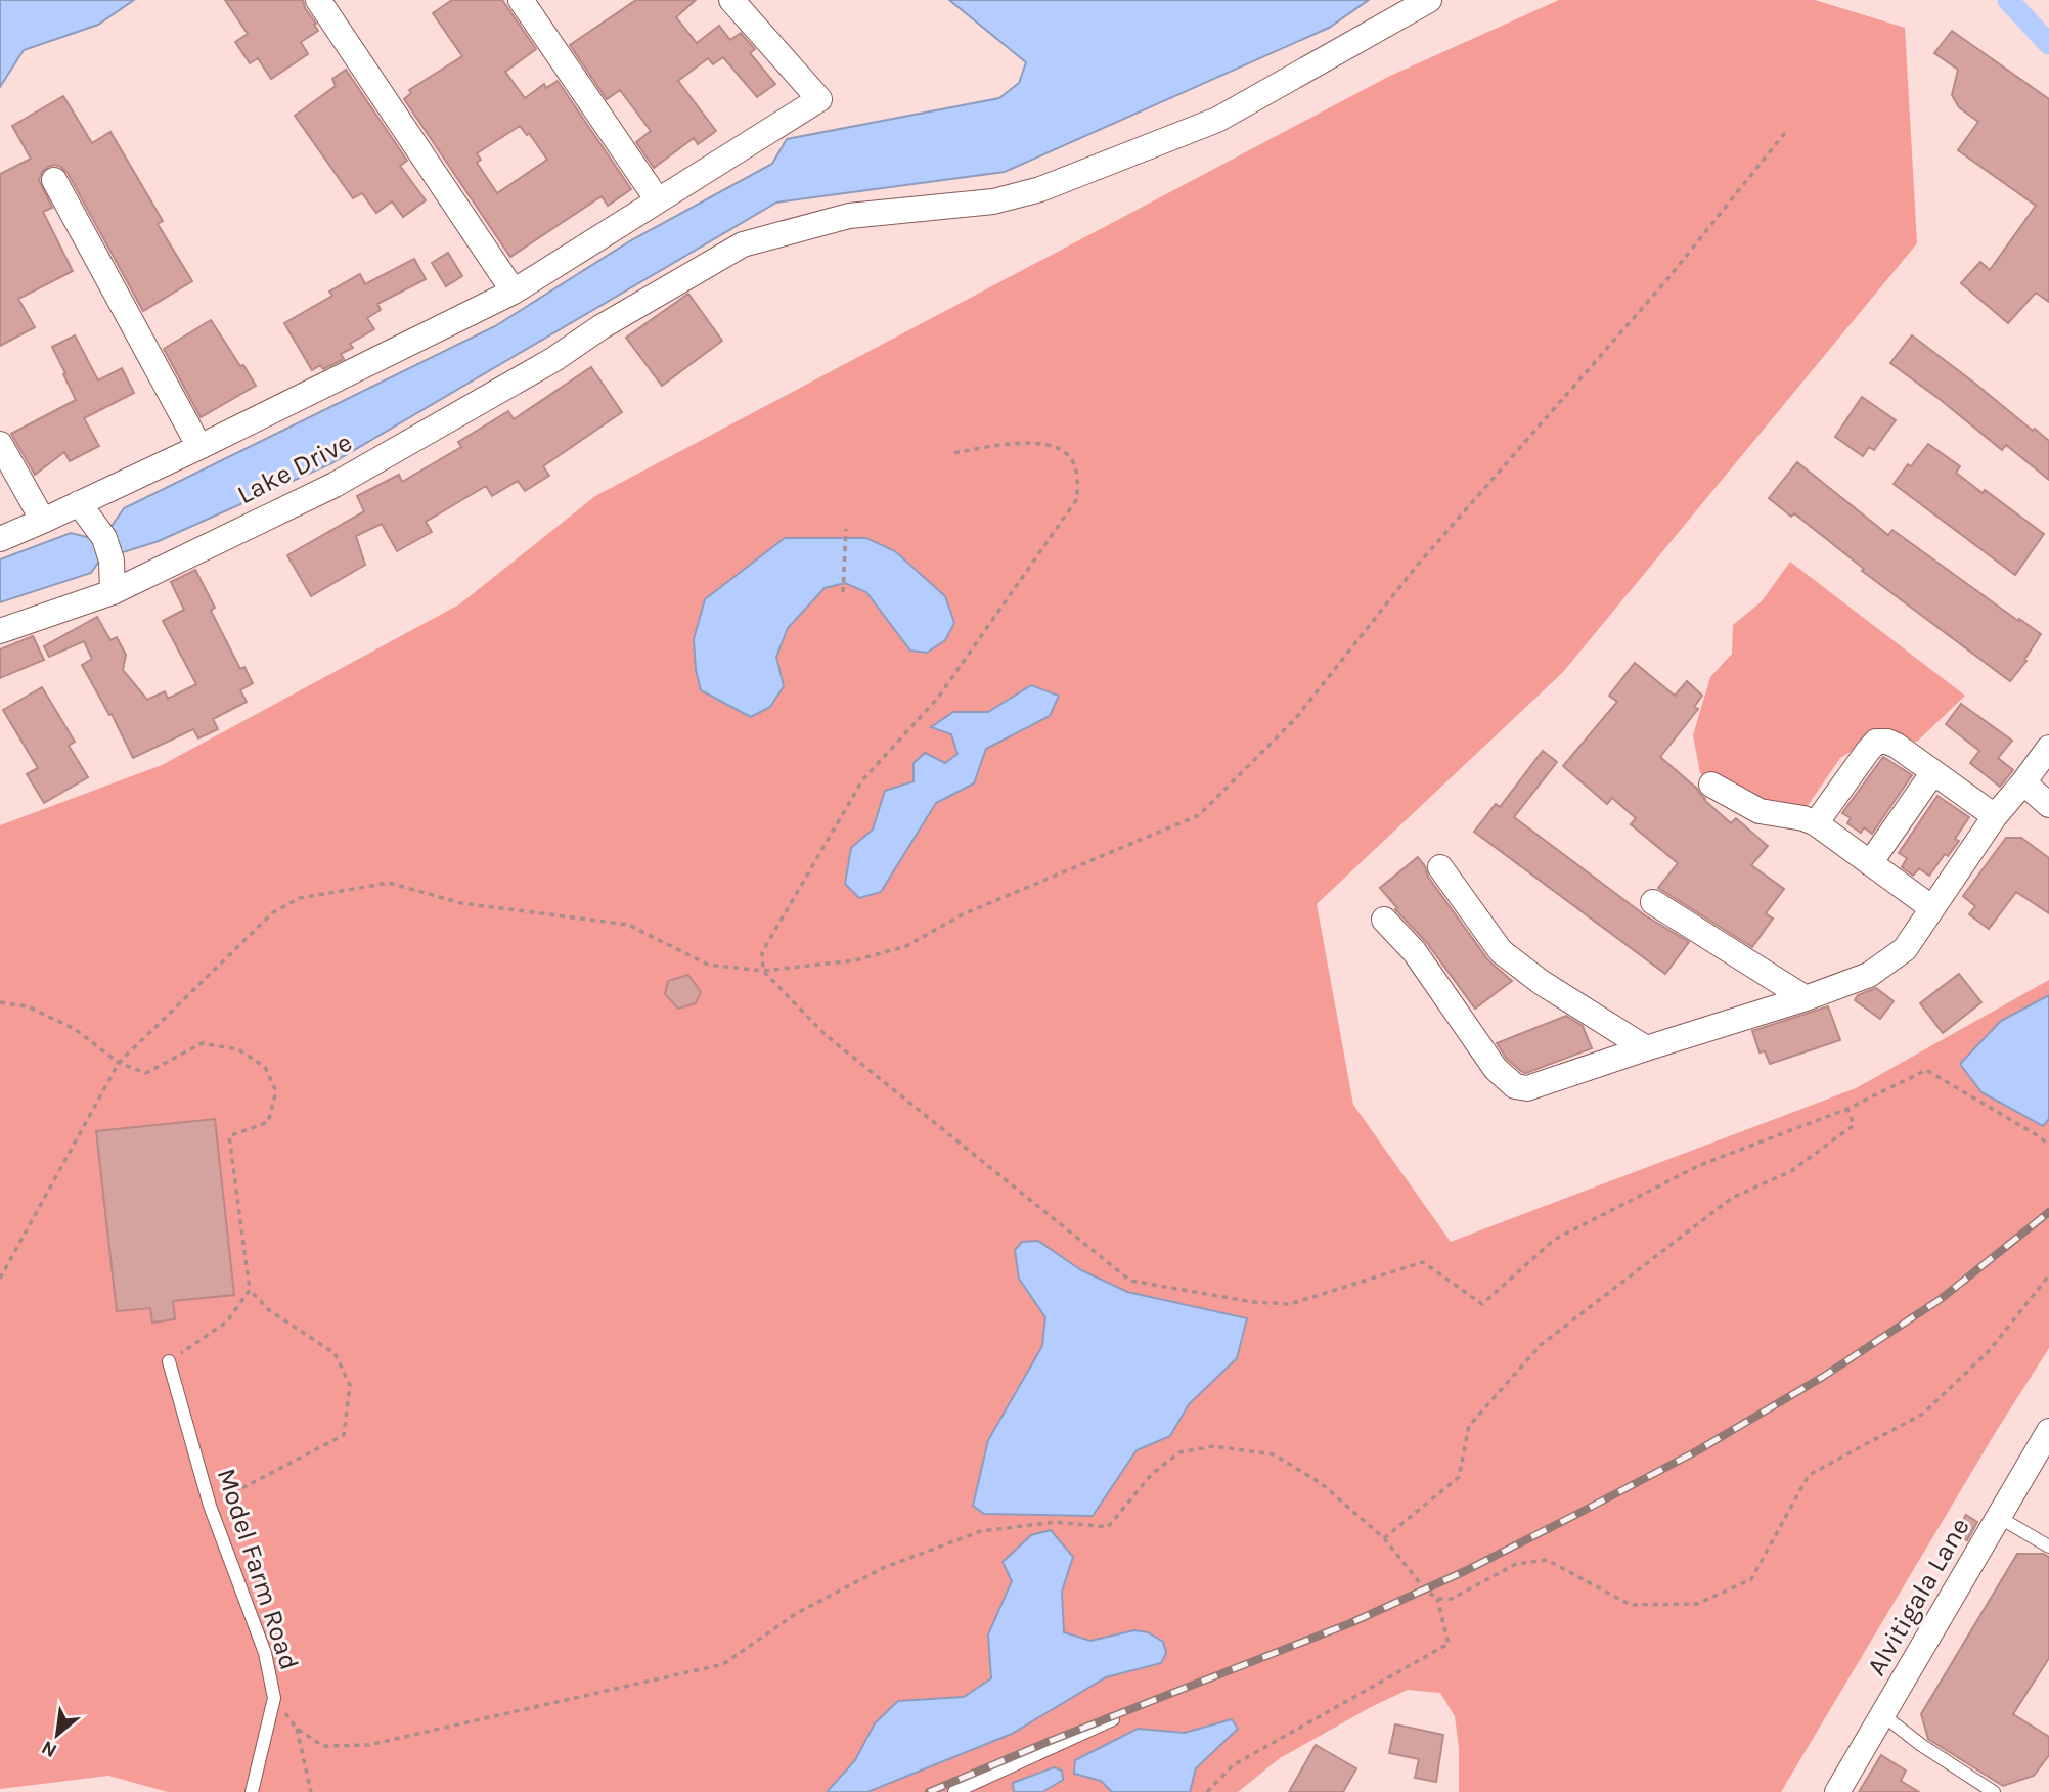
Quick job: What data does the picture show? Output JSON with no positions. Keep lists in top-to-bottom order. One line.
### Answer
{"streets":{"street":["Lake Drive","Alvitigala Lane"],"lane":["Model Farm Road"]},"north":"bottom left"}
